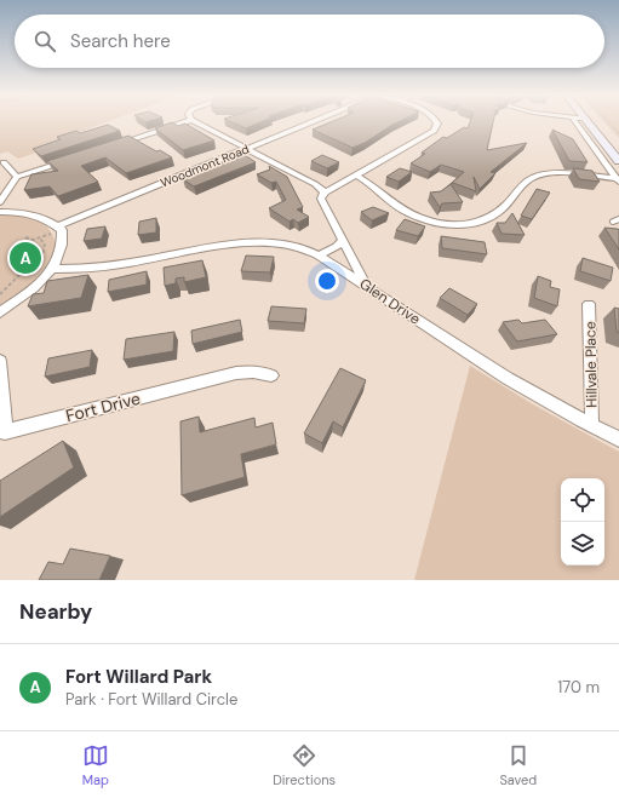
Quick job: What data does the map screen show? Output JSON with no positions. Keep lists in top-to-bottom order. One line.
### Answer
{"streets":{"street":["Woodmont Road","Glen Drive","Hillvale Place","Fort Drive"]},"crossings":[["Glen Drive","Hillvale Place"]],"page":{"search":"Search here","pins":"A","heading":"Nearby","list":[{"mark":"A","name":"Fort Willard Park","note":"Park · Fort Willard Circle","value":"170 m"}],"nav":["Map","Directions","Saved"]}}
